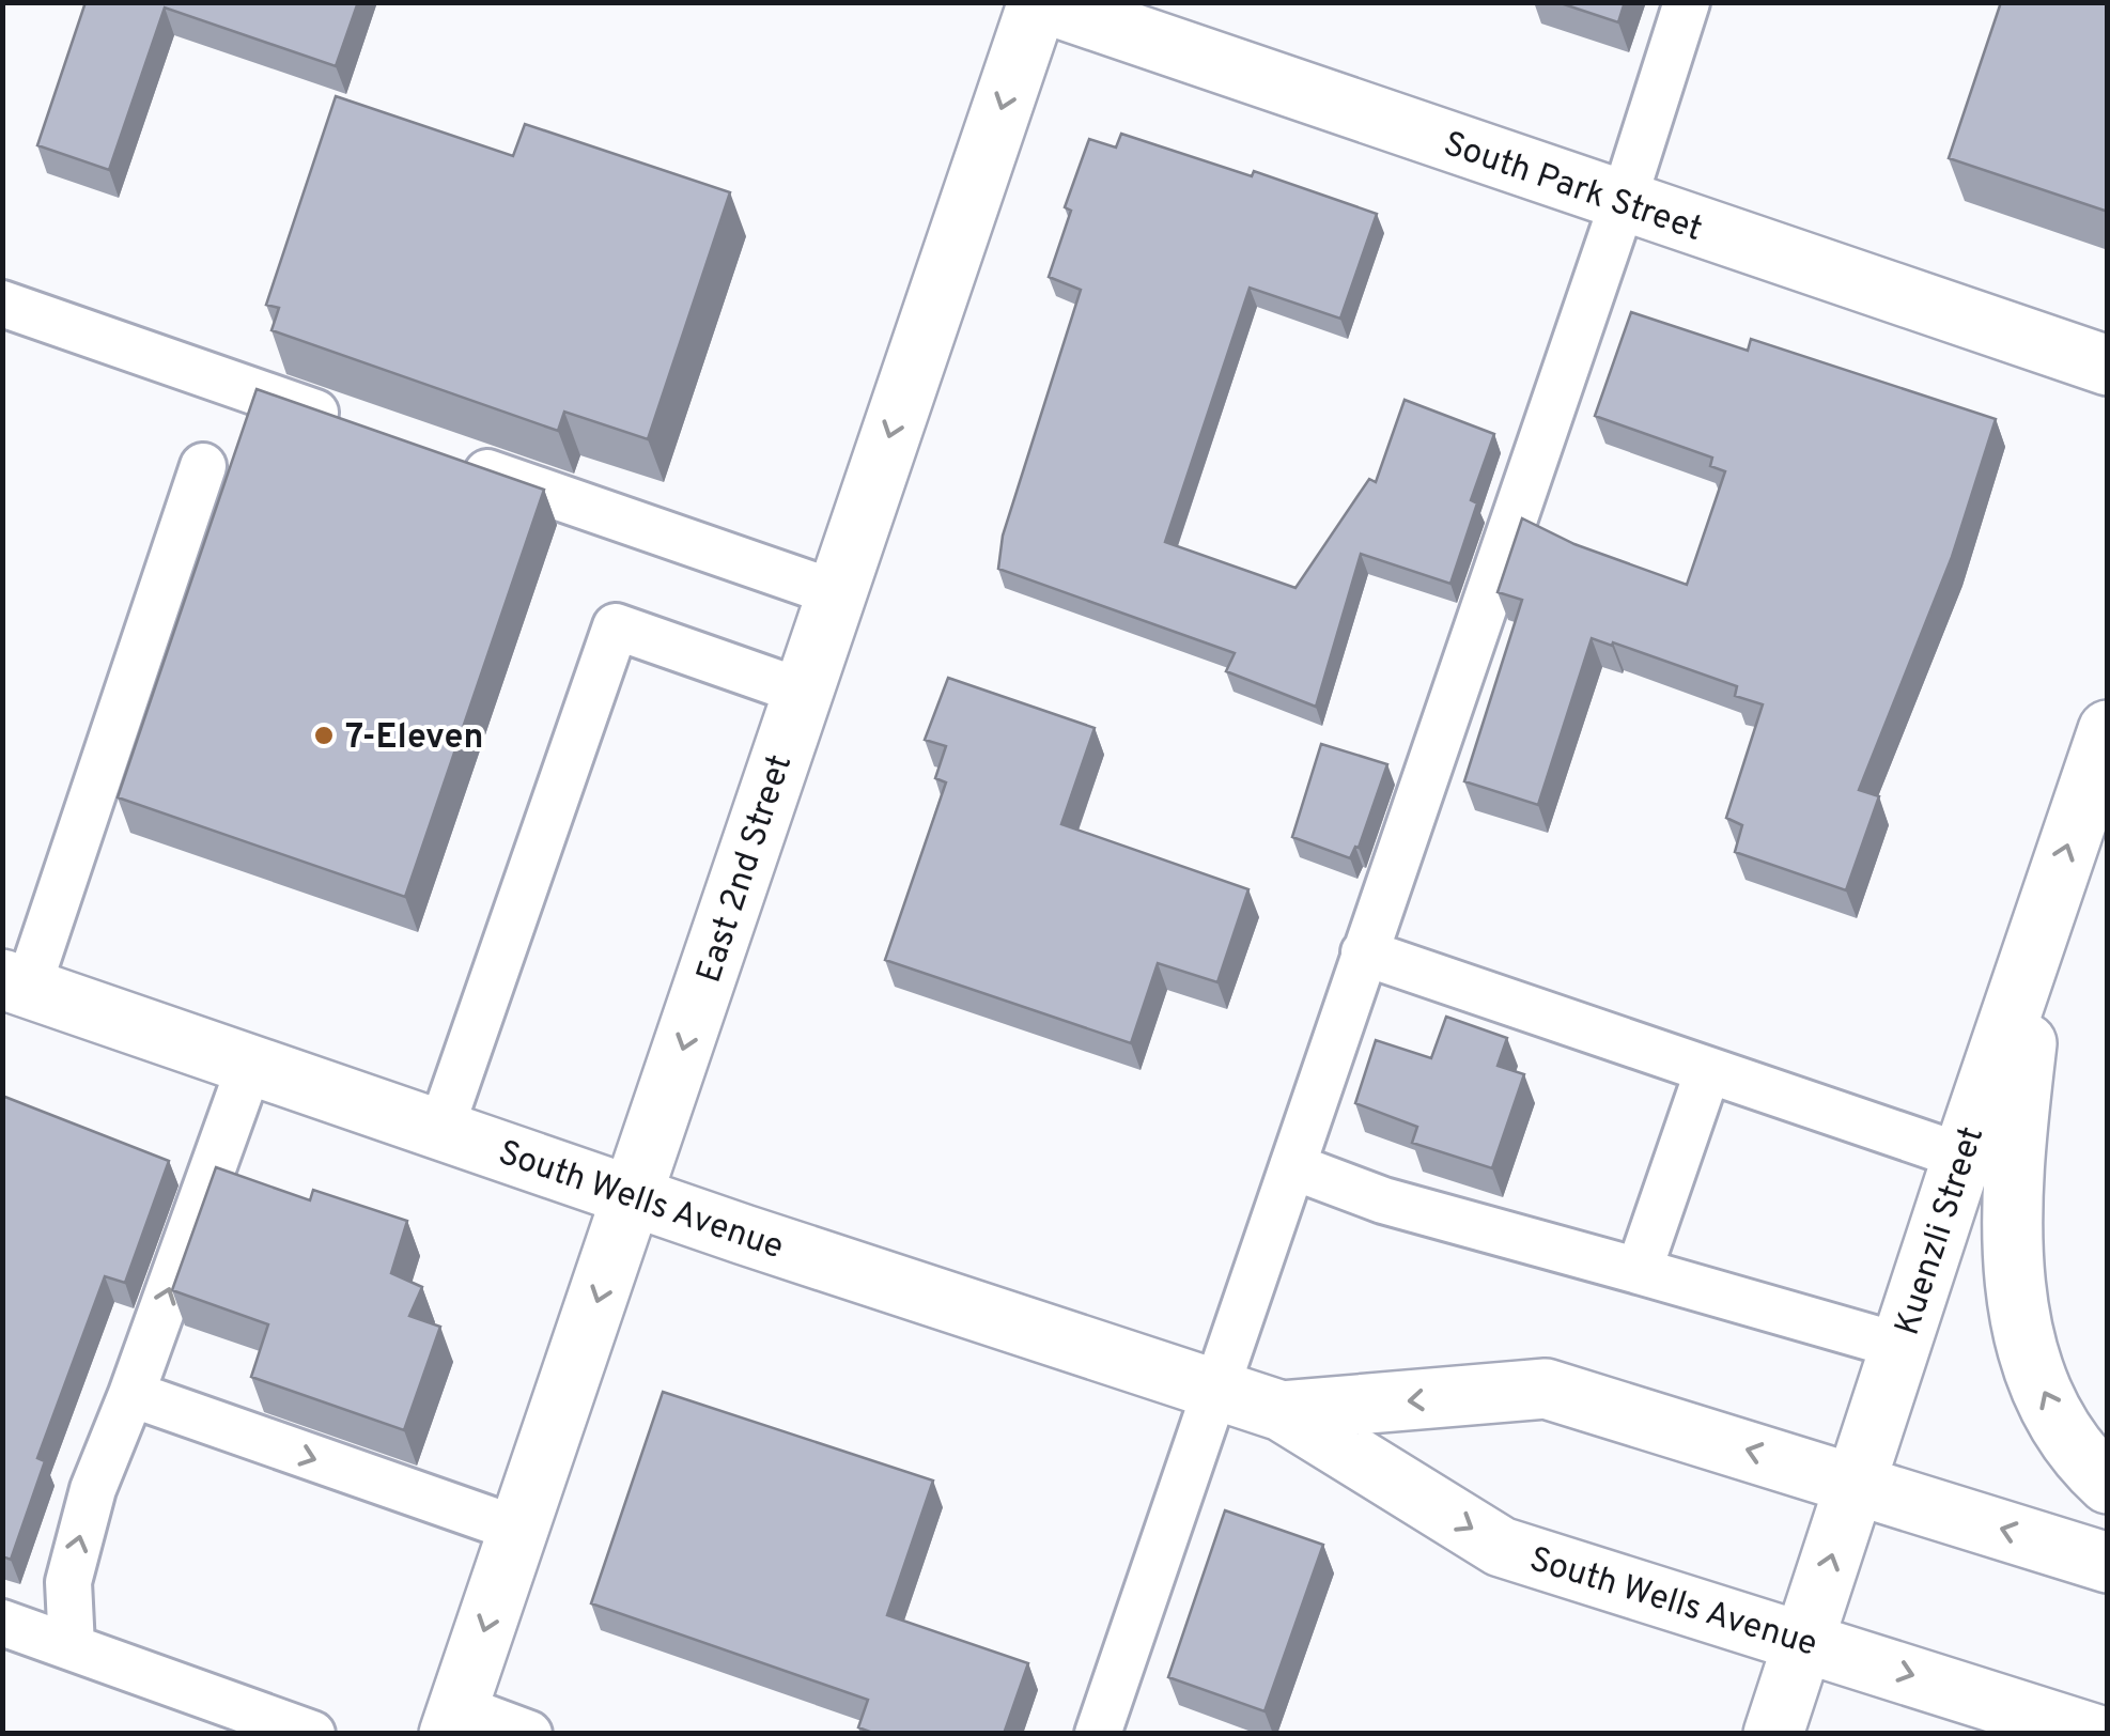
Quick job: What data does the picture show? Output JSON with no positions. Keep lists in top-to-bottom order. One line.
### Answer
{"streets":{"main road":["South Park Street","East 2nd Street","South Wells Avenue","Kuenzli Street"]},"crossings":[["South Park Street","East 2nd Street"],["East 2nd Street","South Wells Avenue"],["South Wells Avenue","Kuenzli Street"]],"one_way":["East 2nd Street","Kuenzli Street"],"places":["7-Eleven"]}
